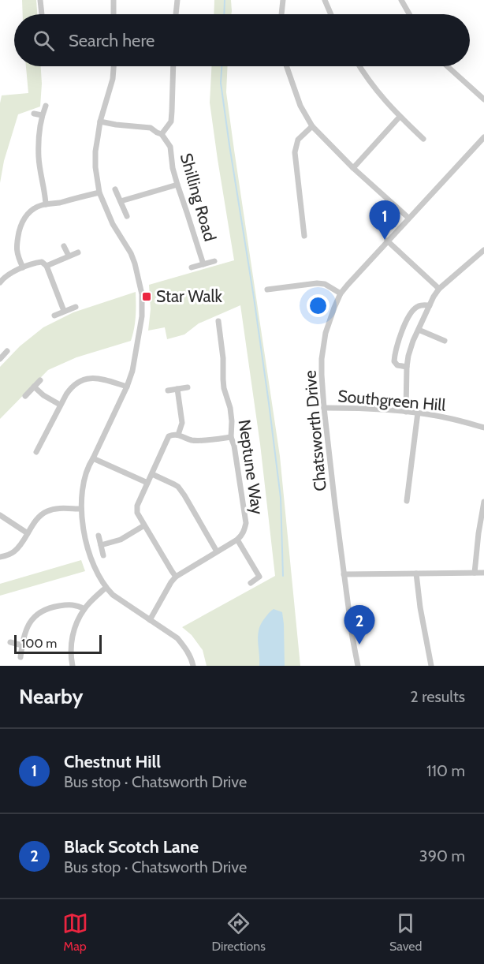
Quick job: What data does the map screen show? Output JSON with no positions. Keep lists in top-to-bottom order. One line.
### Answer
{"streets":{"street":["Shilling Road","Southgreen Hill","Chatsworth Drive","Neptune Way"]},"crossings":[["Southgreen Hill","Chatsworth Drive"]],"places":{"transit":["Star Walk"]},"scale_bar":"100 m","page":{"search":"Search here","pins":["1","2"],"scale":"100 m","heading":["Nearby","2 results"],"list":[{"mark":"1","name":"Chestnut Hill","note":"Bus stop · Chatsworth Drive","value":"110 m"},{"mark":"2","name":"Black Scotch Lane","note":"Bus stop · Chatsworth Drive","value":"390 m"}],"nav":["Map","Directions","Saved"]}}
